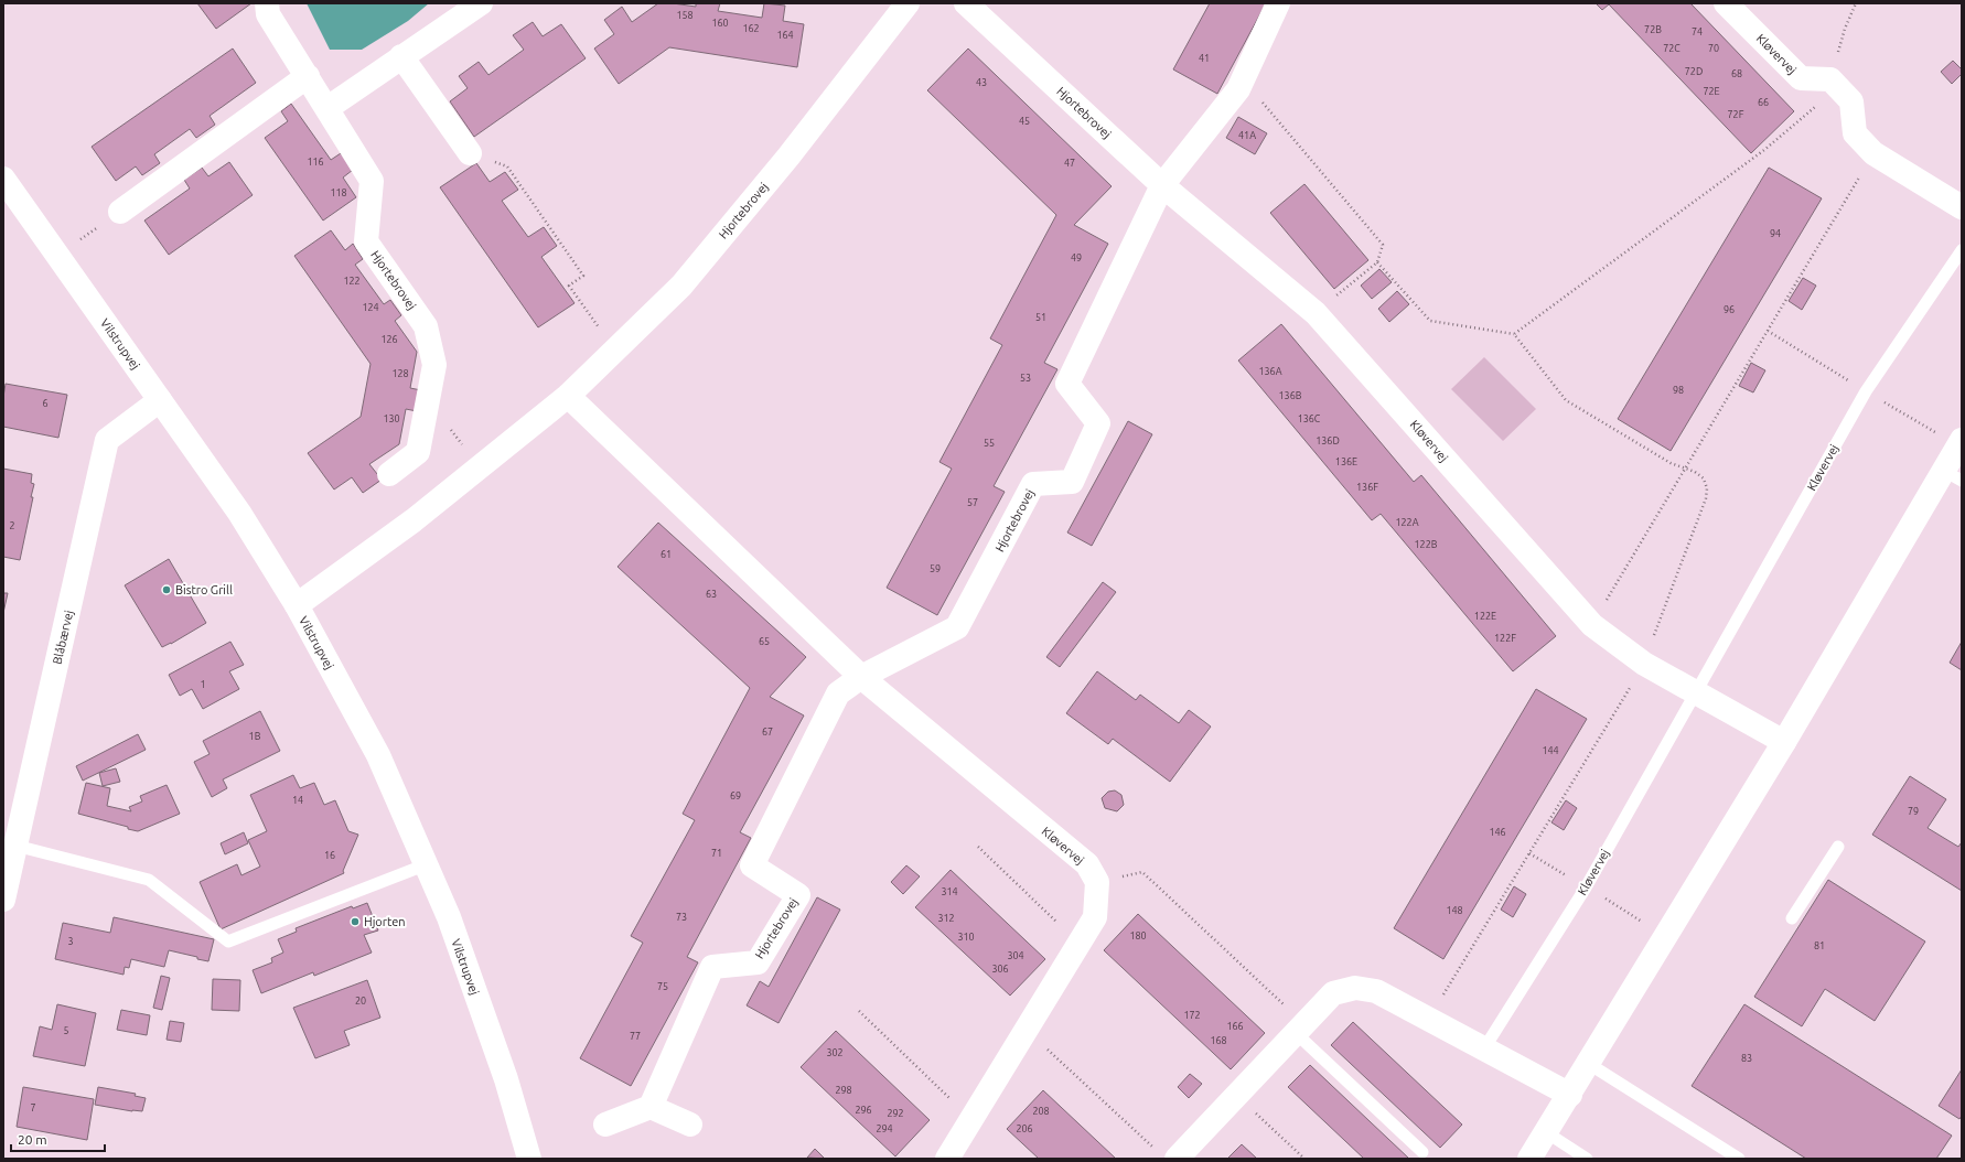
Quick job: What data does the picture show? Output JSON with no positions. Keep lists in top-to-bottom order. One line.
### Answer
{"streets":{"street":["Kløvervej","Hjortebrovej","Vilstrupvej","Blåbærvej"]},"crossings":[["Kløvervej","Hjortebrovej"],["Hjortebrovej","Vilstrupvej"],["Vilstrupvej","Blåbærvej"]],"places":["Bistro Grill","Hjorten"],"house_numbers":["158","160","162","72B","74","164","72C","70","41","72D","68","43","72E","66","72F","45","41A","116","47","118","94","49","122","124","96","51","126","136A","128","53","98","136B","6","130","136C","136D","55","136E","136F","57","122A","2","122B","61","59","63","122E","122F","65","1","67","1B","144","69","14","79","146","71","16","314","148","73","312","180","310","3","81","304","306","75","20","172","166","5","77","168","302","83","298","7","296","208","292","294","206"],"scale_bar":"20 m"}
